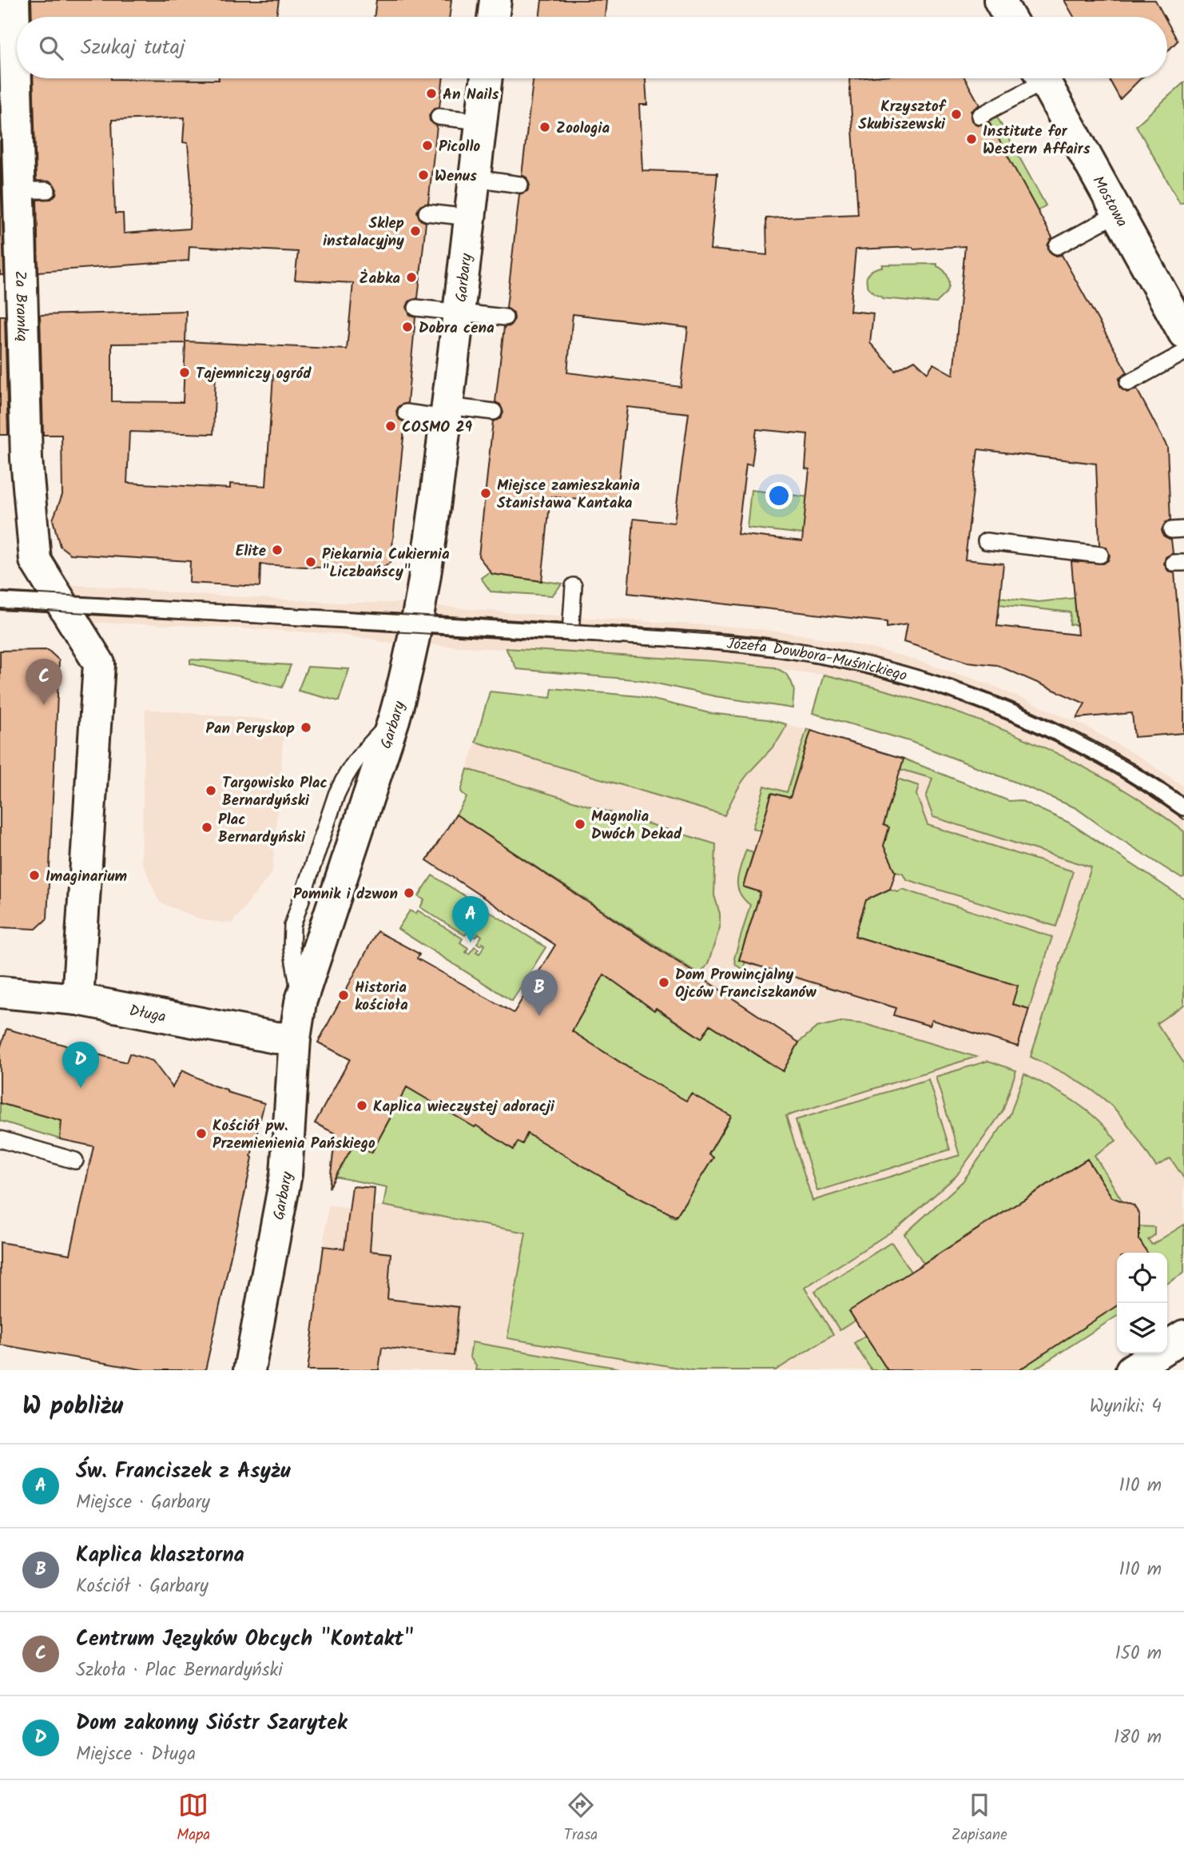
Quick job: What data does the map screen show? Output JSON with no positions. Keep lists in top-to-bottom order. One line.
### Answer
{"streets":{"street":["Mostowa","Garbary","Za Bramką","Długa"],"lane":["Józefa Dowbora-Muśnickiego"]},"crossings":[["Garbary","Józefa Dowbora-Muśnickiego"],["Garbary","Długa"]],"places":["An Nails","Krzysztof Skubiszewski","Zoologia","Institute for Western Affairs","Picollo","Wenus","Sklep instalacyjny","Żabka","Dobra cena","Tajemniczy ogród","COSMO 29","Miejsce zamieszkania Stanisława Kantaka","Elite","Piekarnia Cukiernia \"Liczbańscy\"","Pan Peryskop","Targowisko Plac Bernardyński","Magnolia Dwóch Dekad","Plac Bernardyński","Imaginarium","Pomnik i dzwon","Dom Prowincjalny Ojców Franciszkanów","Historia kościoła","Kaplica wieczystej adoracji","Kościół pw. Przemienienia Pańskiego"],"page":{"search":"Szukaj tutaj","pins":["C","A","B","D"],"heading":["W pobliżu","Wyniki: 4"],"list":[{"mark":"A","name":"Św. Franciszek z Asyżu","note":"Miejsce · Garbary","value":"110 m"},{"mark":"B","name":"Kaplica klasztorna","note":"Kościół · Garbary","value":"110 m"},{"mark":"C","name":"Centrum Języków Obcych \"Kontakt\"","note":"Szkoła · Plac Bernardyński","value":"150 m"},{"mark":"D","name":"Dom zakonny Sióstr Szarytek","note":"Miejsce · Długa","value":"180 m"}],"nav":["Mapa","Trasa","Zapisane"]}}
